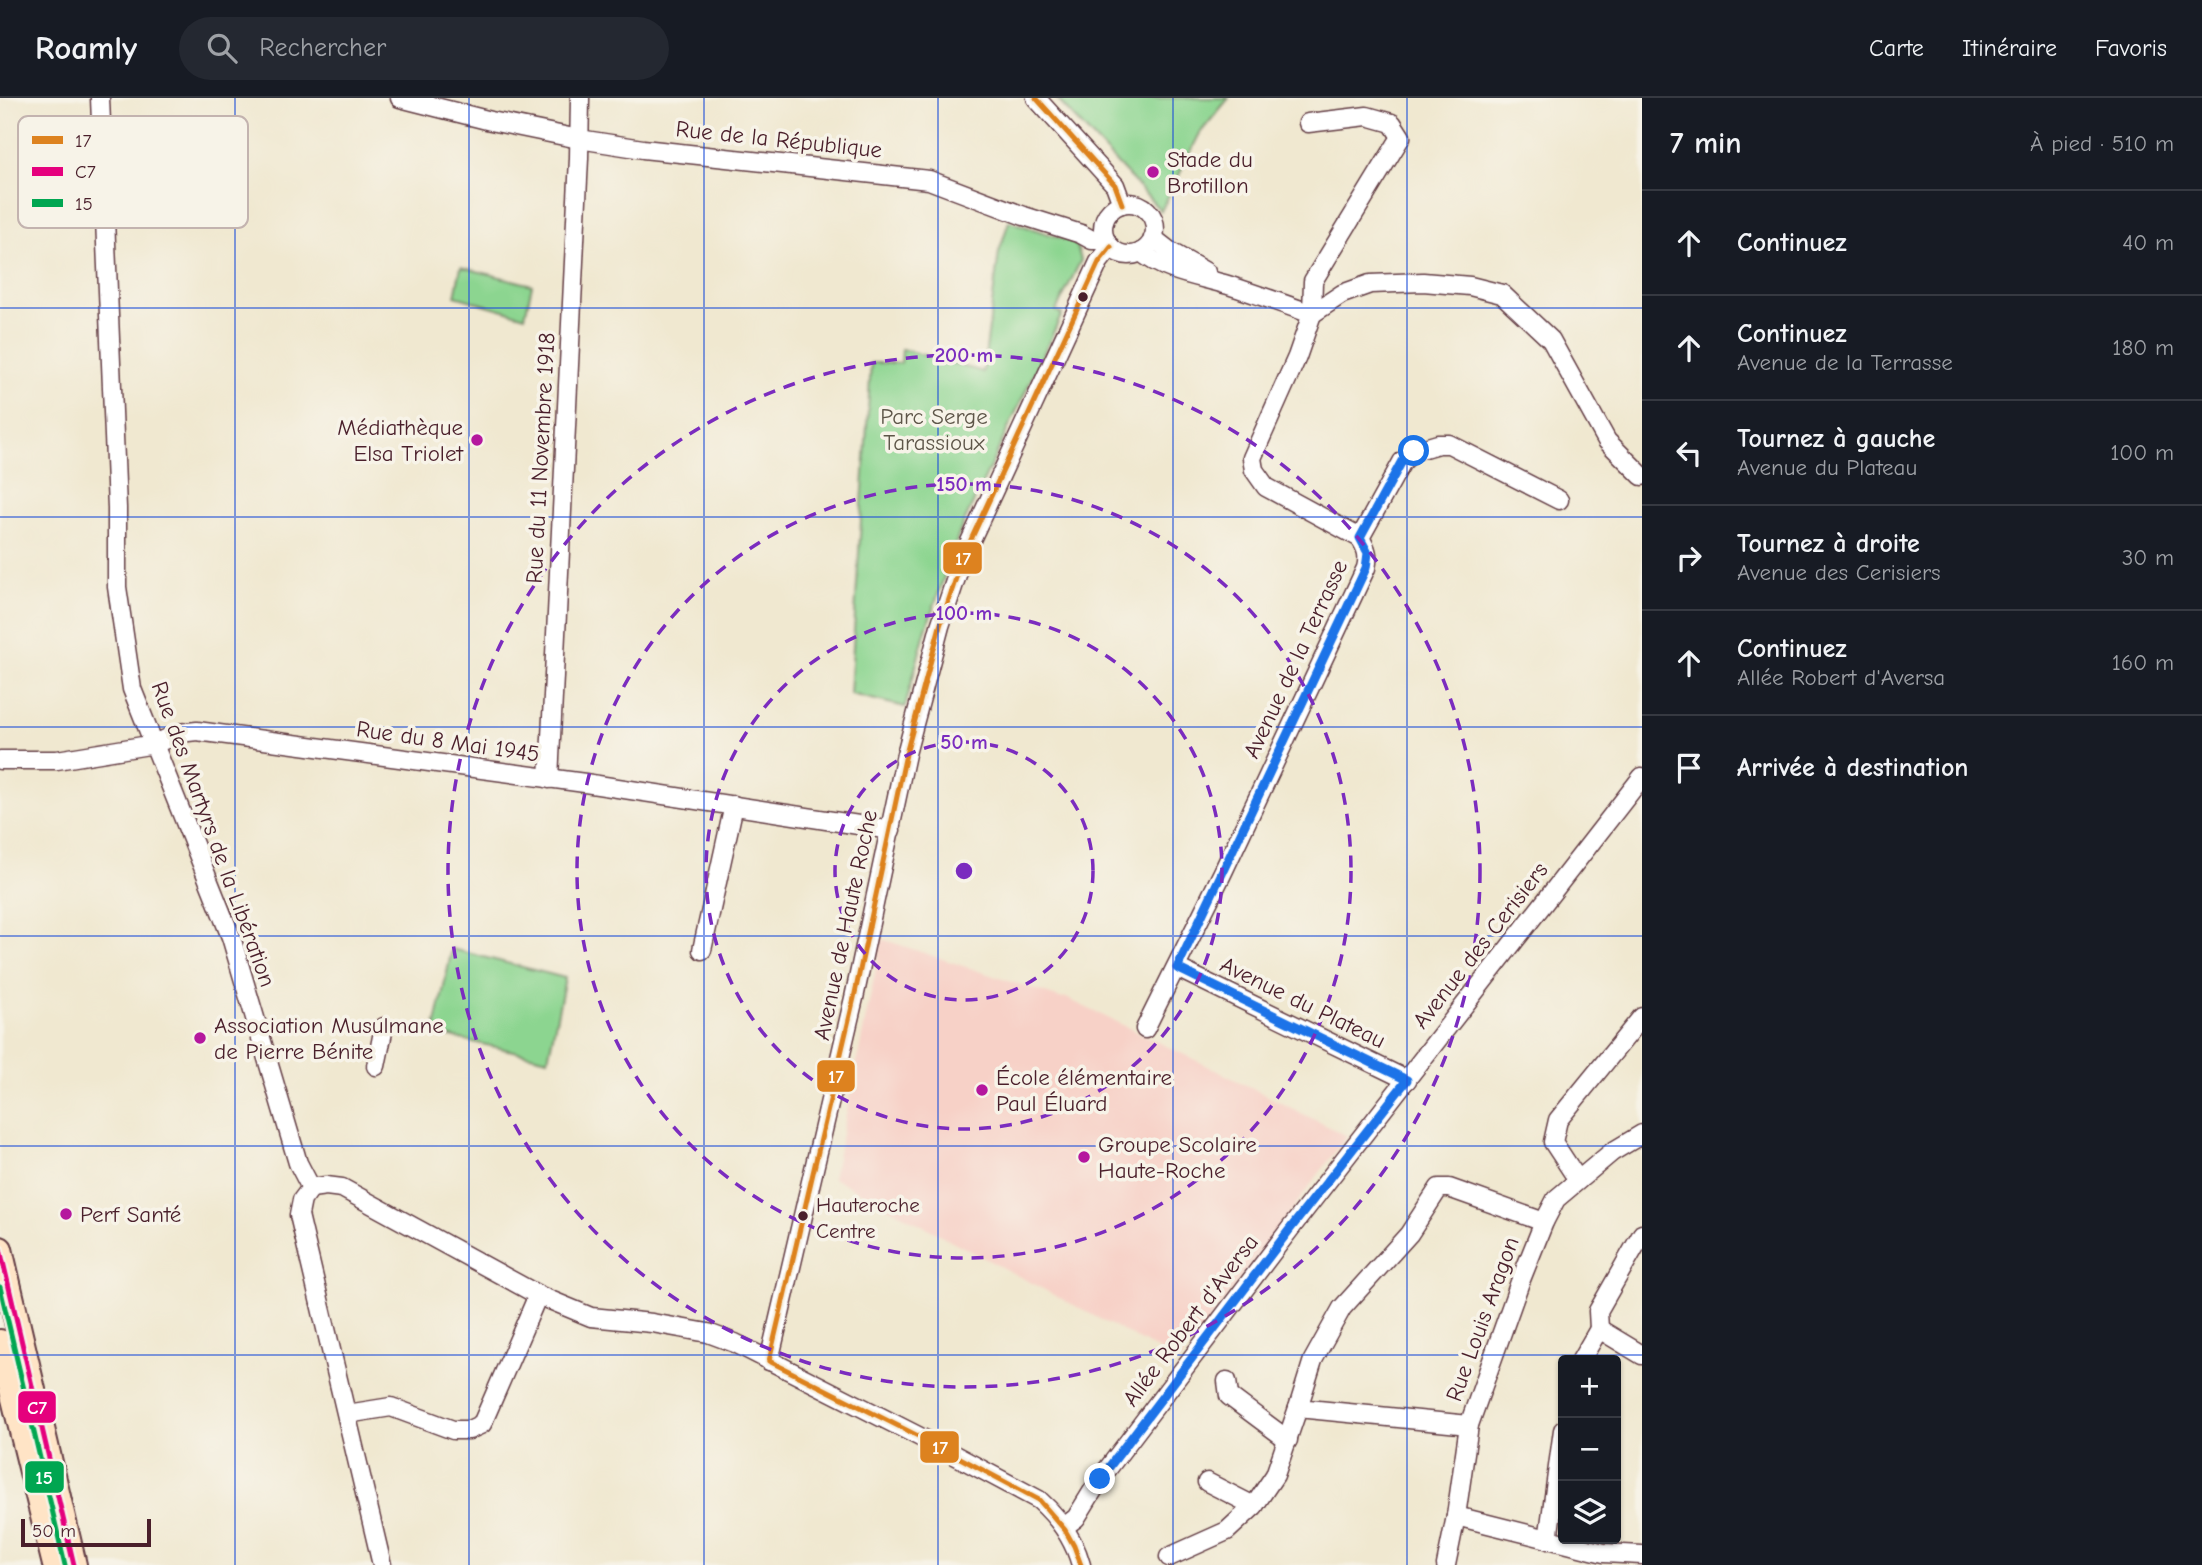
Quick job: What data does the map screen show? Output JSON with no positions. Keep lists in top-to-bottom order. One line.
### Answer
{"streets":{"street":["Rue de la République","Rue du 11 Novembre 1918","Avenue de la Terrasse","Rue du 8 Mai 1945","Rue des Martyrs de la Libération","Avenue de Haute Roche","Avenue des Cerisiers","Avenue du Plateau","Rue Louis Aragon","Allée Robert d'Aversa"]},"crossings":[["Rue de la République","Rue du 11 Novembre 1918"],["Rue de la République","Avenue de Haute Roche"],["Rue du 11 Novembre 1918","Rue du 8 Mai 1945"],["Avenue de la Terrasse","Avenue du Plateau"],["Rue du 8 Mai 1945","Rue des Martyrs de la Libération"],["Rue du 8 Mai 1945","Avenue de Haute Roche"],["Avenue des Cerisiers","Avenue du Plateau"],["Avenue des Cerisiers","Allée Robert d'Aversa"]],"parks":["Parc Serge Tarassioux"],"places":["Stade du Brotillon","Médiathèque Elsa Triolet","Association Musulmane de Pierre Bénite","École élémentaire Paul Éluard","Groupe Scolaire Haute-Roche","Perf Santé","Hauteroche Centre"],"lines":["transit line 17","transit line C7","transit line 15"],"legend":["17","C7","15"],"scale_bar":"50 m","page":{"header":"Roamly","search":"Rechercher","nav":["Carte","Itinéraire","Favoris"],"heading":["7 min","À pied · 510 m"],"list":[["Continuez","40 m"],["Continuez","Avenue de la Terrasse","180 m"],["Tournez à gauche","Avenue du Plateau","100 m"],["Tournez à droite","Avenue des Cerisiers","30 m"],["Continuez","Allée Robert d'Aversa","160 m"],"Arrivée à destination"],"map_buttons":["+","−"],"scale":"50 m"},"rings":["200 m","150 m","100 m","50 m"]}
